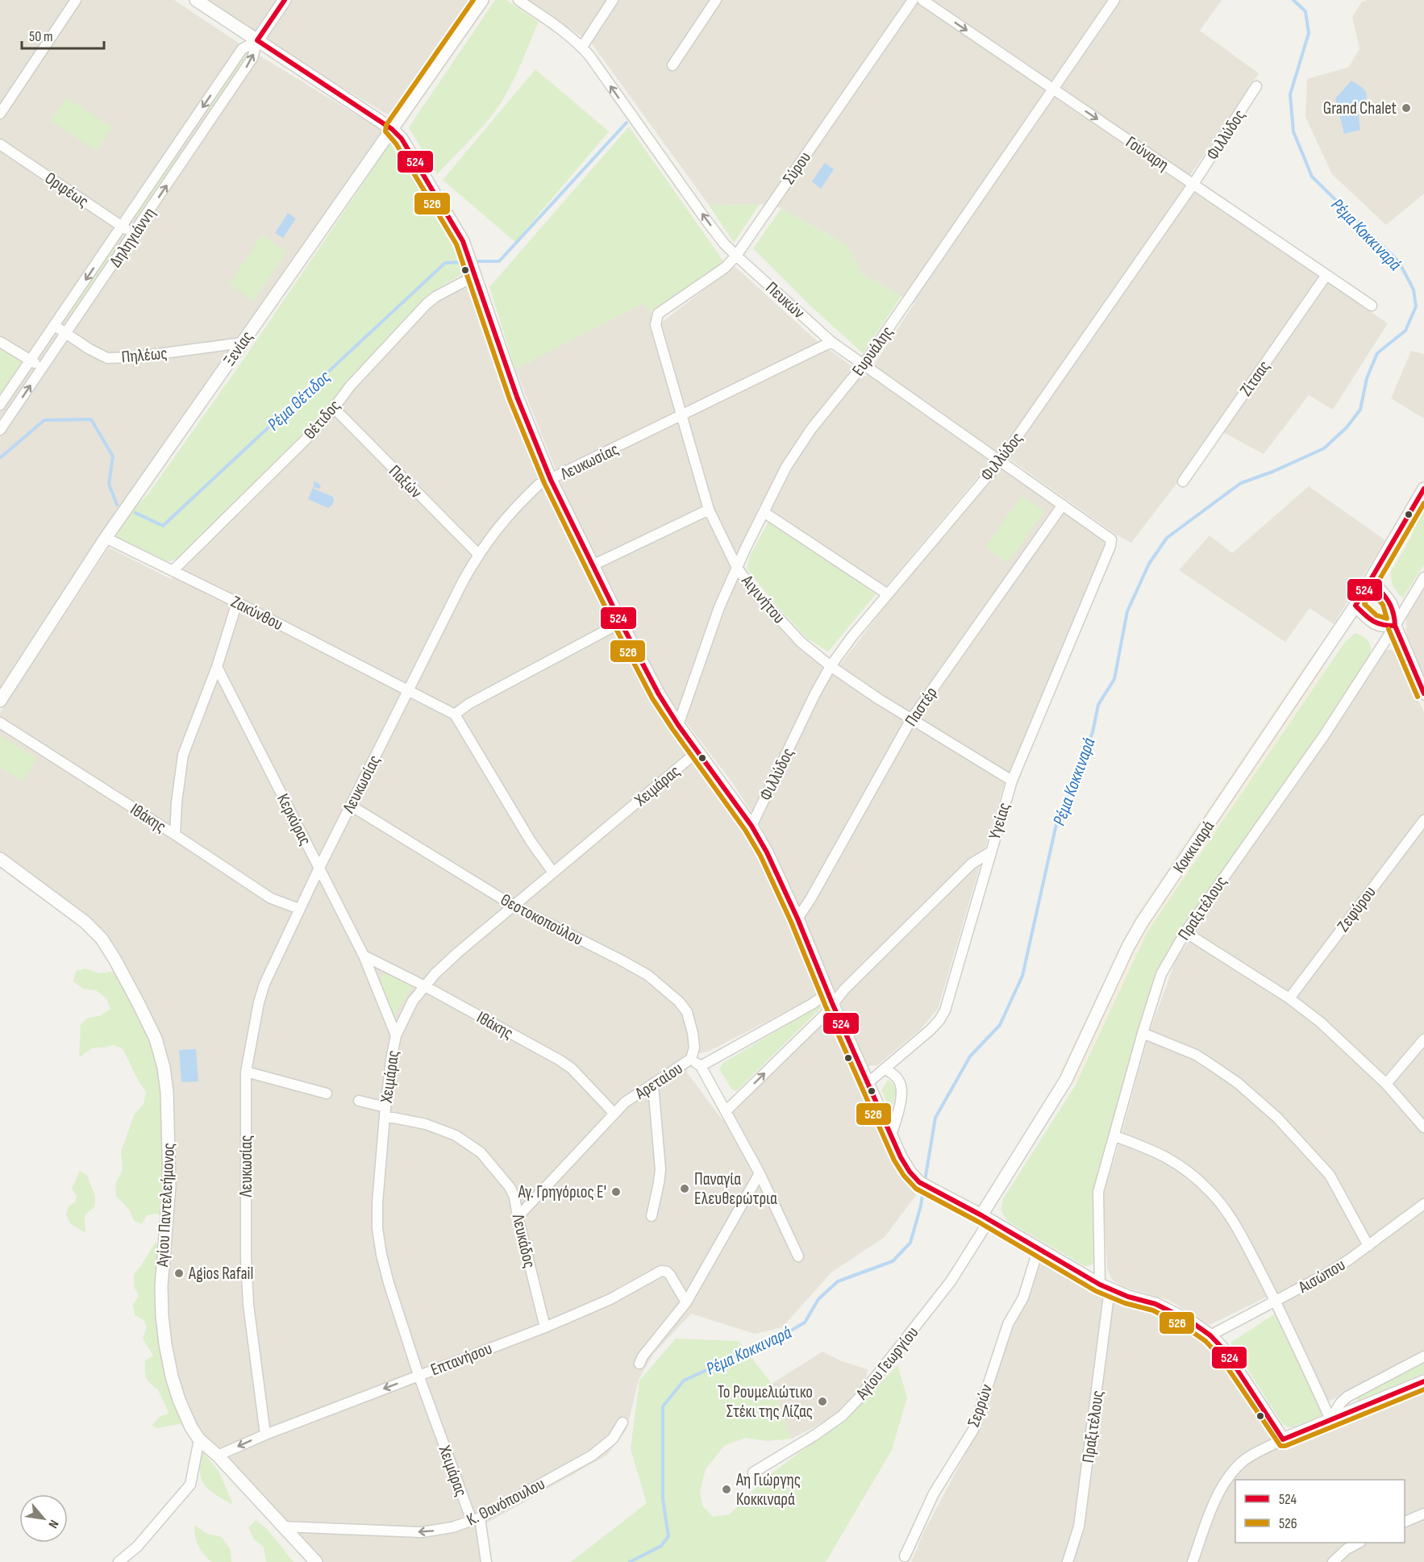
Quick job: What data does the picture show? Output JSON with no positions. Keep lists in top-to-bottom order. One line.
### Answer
{"streets":{"street":["Φιλλύδος","Γούναρη","Σύρου","Ορφέως","Δηληγιάννη","Πευκών","Ξενίας","Ευρυάλης","Πηλέως","Ζίτσας","Θέτιδος","Λευκωσίας","Παξών","Αιγινήτου","Ζακύνθου","Παστέρ","Χειμάρας","Ιθάκης","Κερκύρας","Υγείας","Κοκκιναρά","Πραξιτέλους","Ζεφύρου","Θεοτοκοπούλου","Αρεταίου","Αγίου Παντελεήμονος","Λευκάδος","Αισώπου","Επτανήσου","Αγίου Γεωργίου","Σερρών","Κ. Θανόπουλου"]},"crossings":[["Φιλλύδος","Γούναρη"],["Φιλλύδος","Πευκών"],["Φιλλύδος","Αιγινήτου"],["Γούναρη","Ευρυάλης"],["Γούναρη","Ζίτσας"],["Σύρου","Πευκών"],["Σύρου","Αιγινήτου"],["Ορφέως","Δηληγιάννη"],["Δηληγιάννη","Πηλέως"],["Πευκών","Ευρυάλης"],["Πευκών","Λευκωσίας"],["Πευκών","Παστέρ"],["Πευκών","Υγείας"],["Ξενίας","Πηλέως"],["Ξενίας","Ζακύνθου"],["Ευρυάλης","Αιγινήτου"],["Θέτιδος","Παξών"],["Θέτιδος","Ζακύνθου"],["Λευκωσίας","Παξών"],["Λευκωσίας","Αιγινήτου"],["Λευκωσίας","Ζακύνθου"],["Λευκωσίας","Ιθάκης"],["Λευκωσίας","Κερκύρας"],["Λευκωσίας","Θεοτοκοπούλου"],["Λευκωσίας","Επτανήσου"],["Αιγινήτου","Παστέρ"],["Αιγινήτου","Υγείας"],["Χειμάρας","Ιθάκης"],["Χειμάρας","Κερκύρας"],["Χειμάρας","Θεοτοκοπούλου"],["Χειμάρας","Λευκάδος"],["Χειμάρας","Επτανήσου"],["Χειμάρας","Κ. Θανόπουλου"],["Ιθάκης","Κερκύρας"],["Ιθάκης","Αρεταίου"],["Υγείας","Αρεταίου"],["Κοκκιναρά","Αγίου Γεωργίου"],["Θεοτοκοπούλου","Αρεταίου"],["Αρεταίου","Λευκάδος"],["Αγίου Παντελεήμονος","Επτανήσου"],["Αγίου Παντελεήμονος","Κ. Θανόπουλου"],["Λευκάδος","Επτανήσου"]],"one_way":["Γούναρη","Επτανήσου","Κ. Θανόπουλου"],"water":["Ρέμα Κοκκιναρά","Ρέμα Θέτιδος"],"places":["Grand Chalet","Παναγία Ελευθερώτρια","Αγ. Γρηγόριος Ε'","Agios Rafail","Το Ρουμελιώτικο Στέκι της Λίζας","Αη Γιώργης Κοκκιναρά"],"lines":["transit line 524","transit line 526"],"legend":["524","526"],"scale_bar":"50 m","north":"bottom right"}
